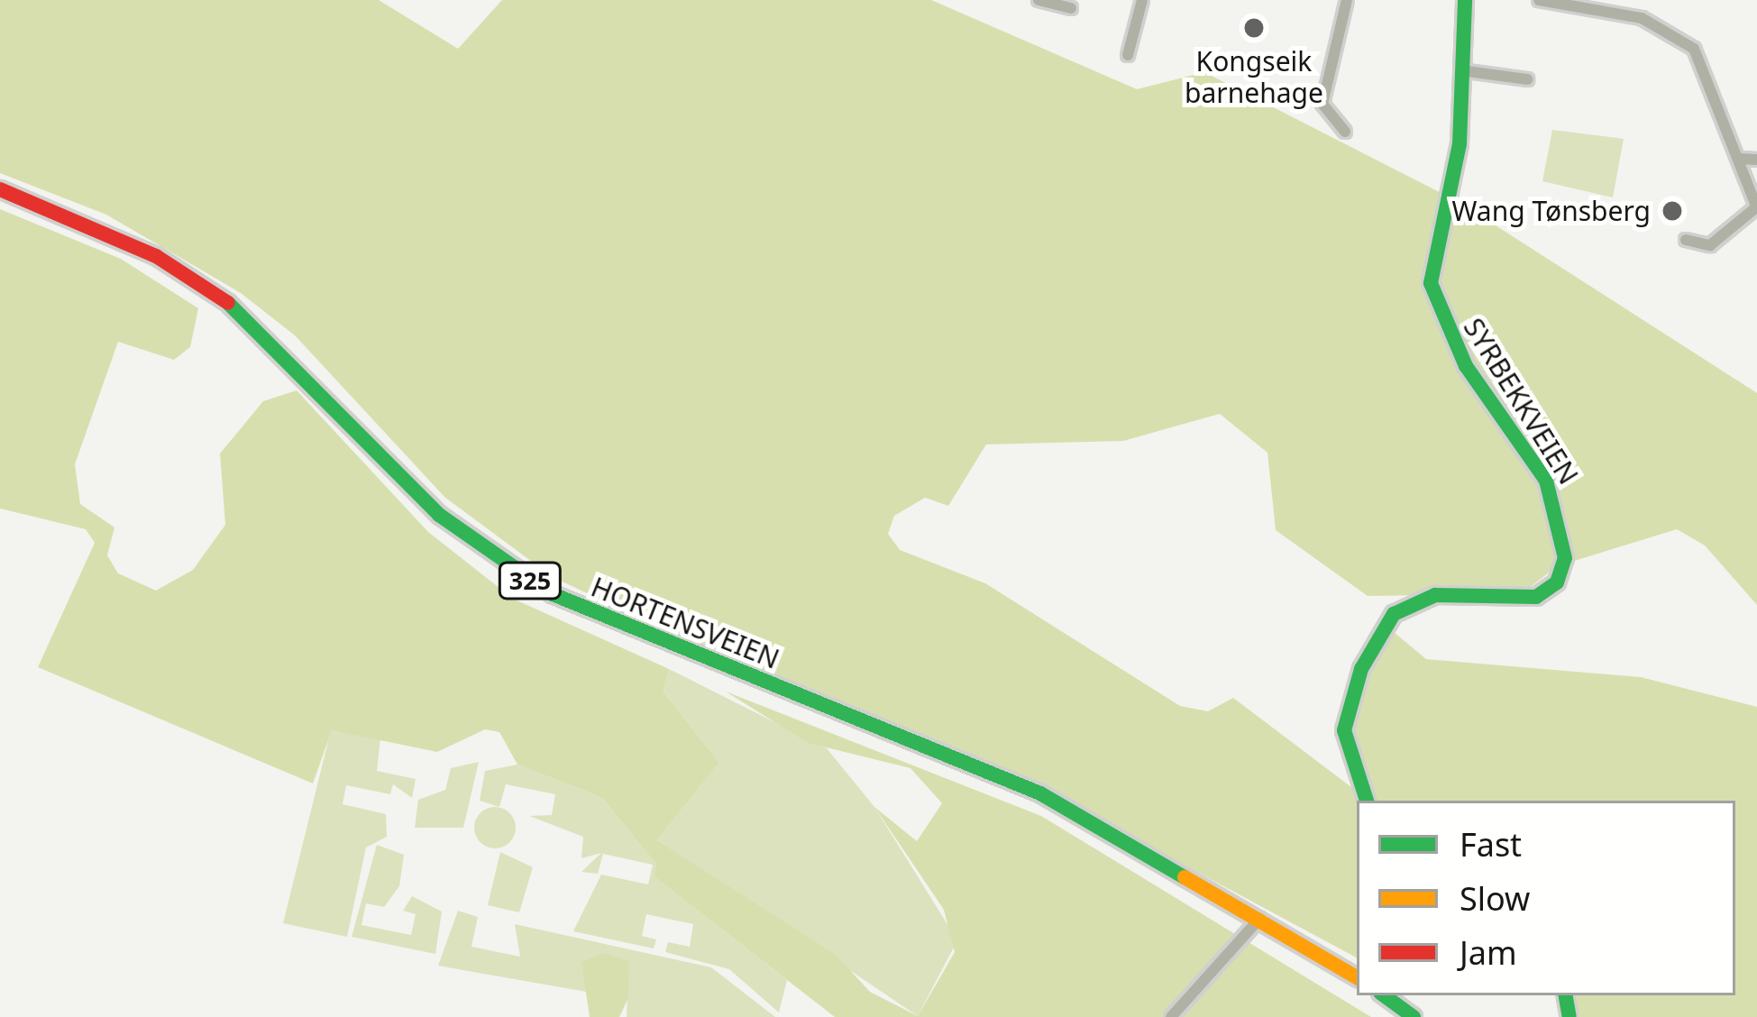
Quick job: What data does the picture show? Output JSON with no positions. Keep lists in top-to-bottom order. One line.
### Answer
{"streets":{"main road":["SYRBEKKVEIEN","325","HORTENSVEIEN"]},"places":["Kongseik barnehage","Wang Tønsberg"],"legend":["Fast","Slow","Jam"]}
